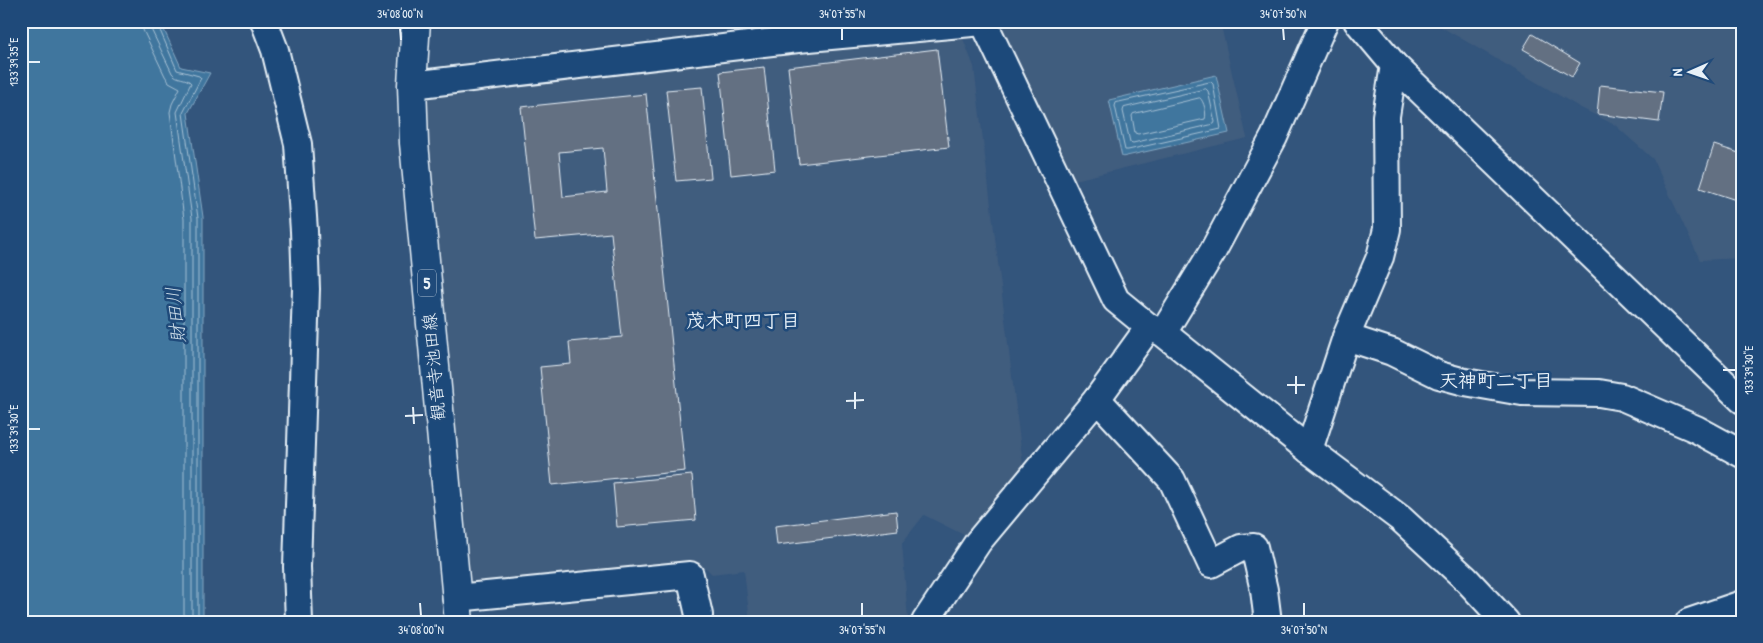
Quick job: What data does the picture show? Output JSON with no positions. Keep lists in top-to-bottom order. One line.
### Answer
{"streets":{"main road":["5","観音寺池田線"]},"districts":["茂木町四丁目","天神町二丁目"],"water":["財田川"],"north":"left","coordinates":["34°08'00\"N","34°07'55\"N","34°07'50\"N","133°39'35\"E","133°39'30\"E"]}
